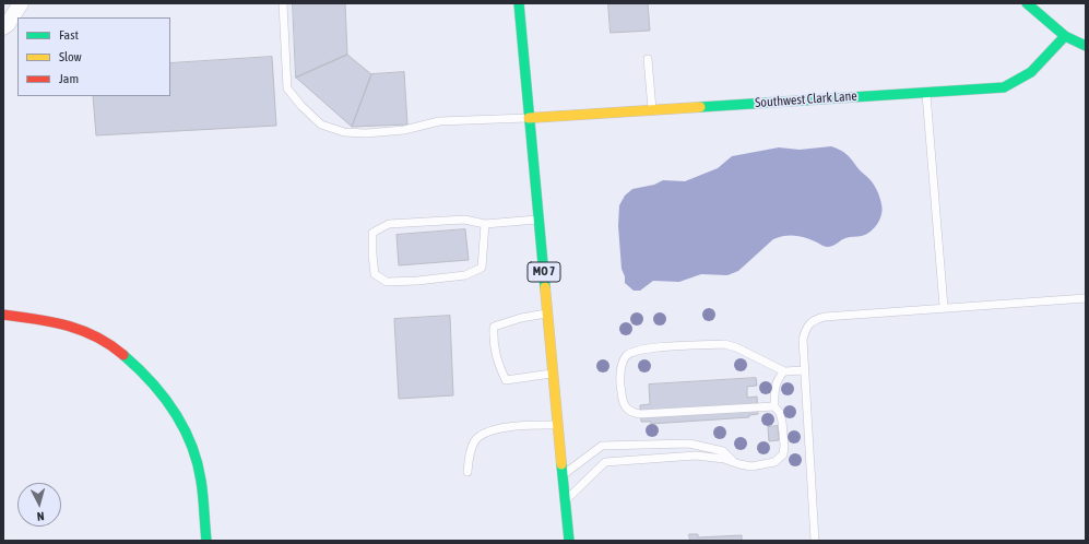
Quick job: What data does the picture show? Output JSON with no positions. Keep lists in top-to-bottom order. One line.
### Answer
{"streets":{"street":["Southwest Clark Lane","MO 7"]},"crossings":[["Southwest Clark Lane","MO 7"]],"legend":["Fast","Slow","Jam"],"north":"bottom"}
